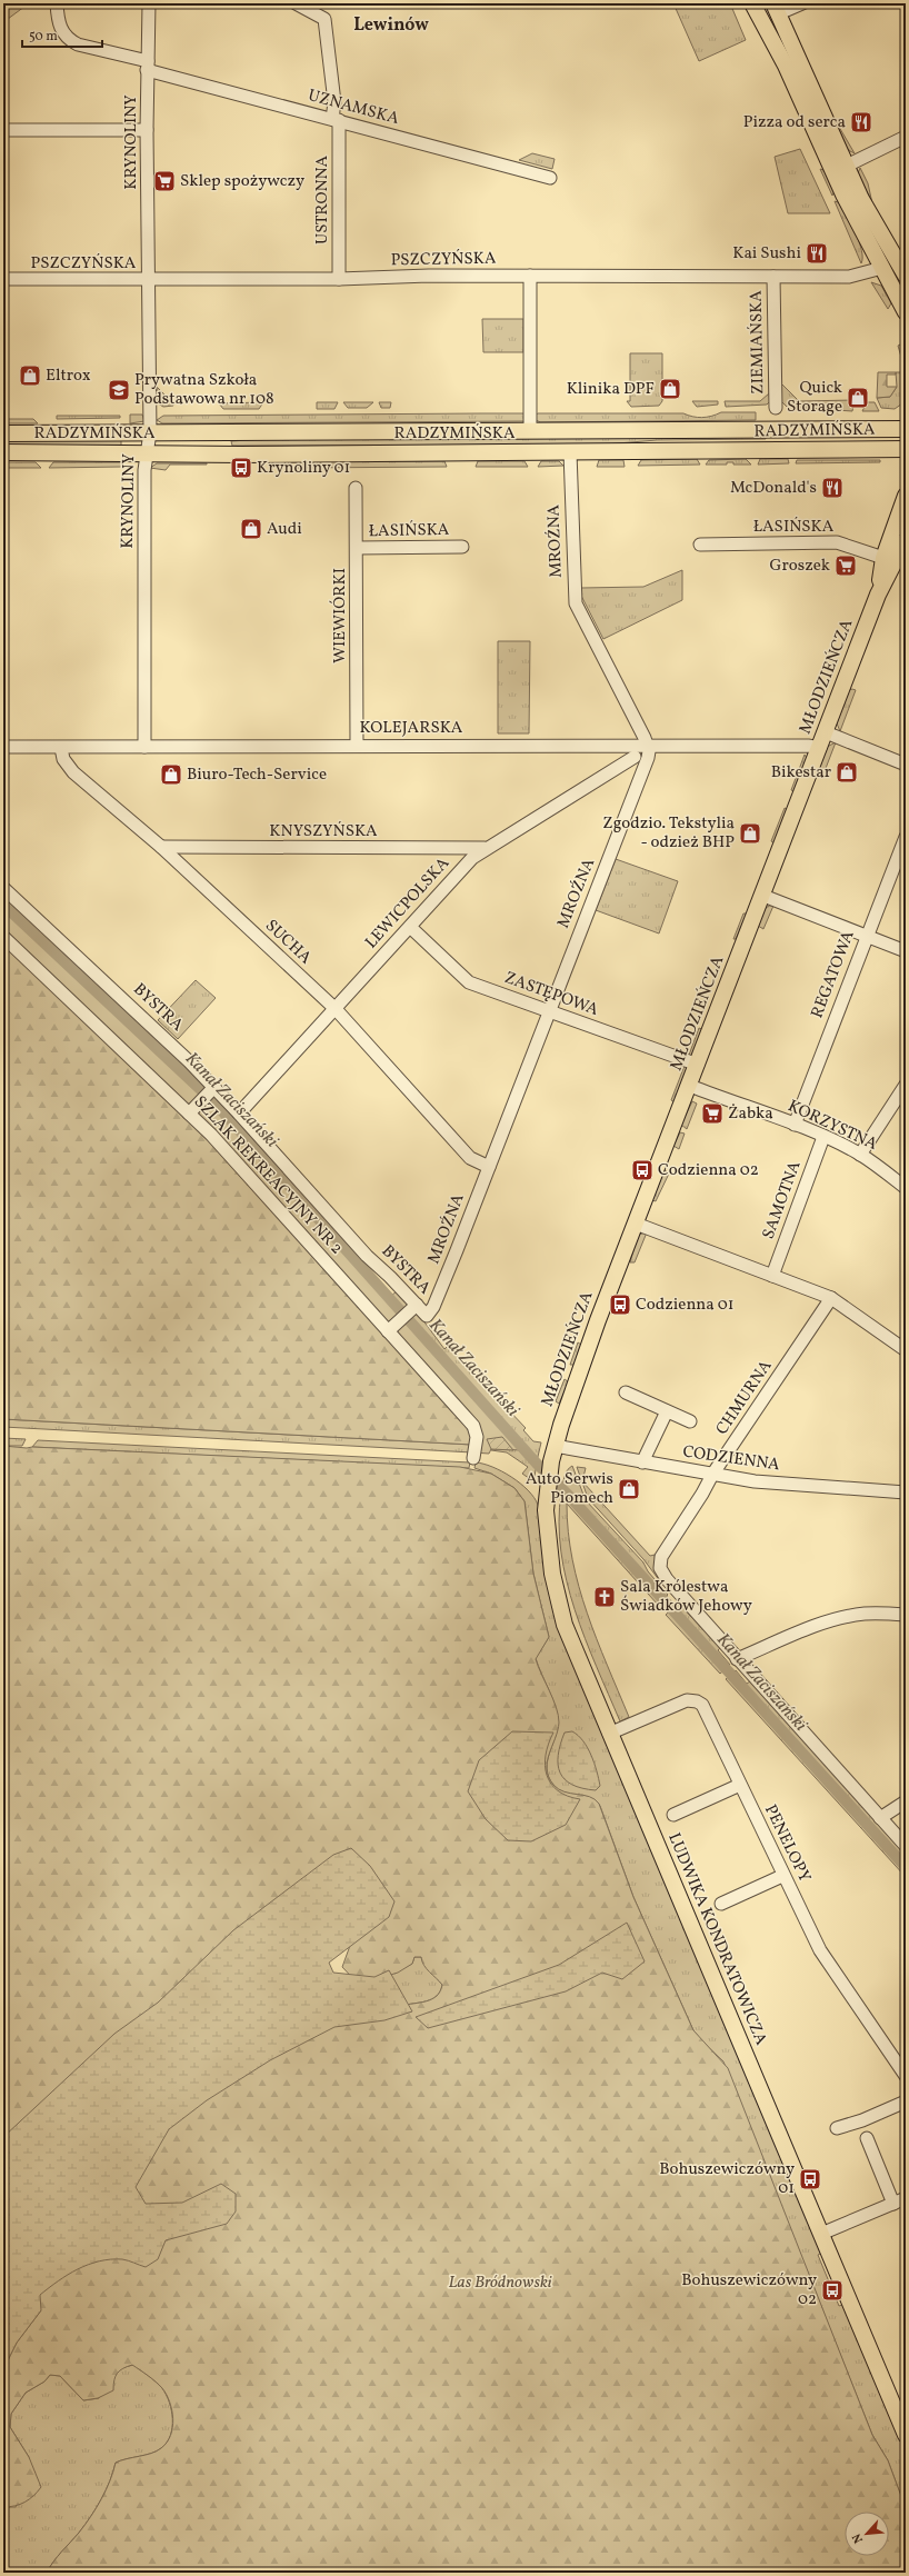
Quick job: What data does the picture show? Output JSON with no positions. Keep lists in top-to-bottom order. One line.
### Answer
{"streets":{"main road":["RADZYMIŃSKA","MŁODZIEŃCZA","LUDWIKA KONDRATOWICZA"],"street":["UZNAMSKA","KRYNOLINY","USTRONNA","PSZCZYŃSKA","ZIEMIAŃSKA","ŁASIŃSKA","MROŹNA","WIEWIÓRKI","KOLEJARSKA","KNYSZYŃSKA","LEWICPOLSKA","SUCHA","REGATOWA","ZASTĘPOWA","BYSTRA","KORZYSTNA","SZLAK REKREACYJNY NR 2","SAMOTNA","CHMURNA","CODZIENNA","PENELOPY"]},"crossings":[["UZNAMSKA","KRYNOLINY"],["UZNAMSKA","USTRONNA"],["KRYNOLINY","PSZCZYŃSKA"],["KRYNOLINY","RADZYMIŃSKA"],["KRYNOLINY","KOLEJARSKA"],["USTRONNA","PSZCZYŃSKA"],["PSZCZYŃSKA","ZIEMIAŃSKA"],["RADZYMIŃSKA","MROŹNA"],["ŁASIŃSKA","WIEWIÓRKI"],["ŁASIŃSKA","MŁODZIEŃCZA"],["MROŹNA","KOLEJARSKA"],["MROŹNA","SUCHA"],["MROŹNA","ZASTĘPOWA"],["MROŹNA","BYSTRA"],["WIEWIÓRKI","KOLEJARSKA"],["MŁODZIEŃCZA","KOLEJARSKA"],["MŁODZIEŃCZA","ZASTĘPOWA"],["MŁODZIEŃCZA","KORZYSTNA"],["MŁODZIEŃCZA","CODZIENNA"],["MŁODZIEŃCZA","LUDWIKA KONDRATOWICZA"],["KOLEJARSKA","SUCHA"],["KNYSZYŃSKA","LEWICPOLSKA"],["KNYSZYŃSKA","SUCHA"],["LEWICPOLSKA","SUCHA"],["LEWICPOLSKA","ZASTĘPOWA"],["LEWICPOLSKA","BYSTRA"],["REGATOWA","KORZYSTNA"],["KORZYSTNA","SAMOTNA"],["CHMURNA","CODZIENNA"],["CODZIENNA","LUDWIKA KONDRATOWICZA"],["PENELOPY","LUDWIKA KONDRATOWICZA"]],"districts":["Lewinów"],"water":["Kanał Zaciszański"],"parks":["Las Bródnowski"],"places":{"restaurant":["Pizza od serca","Kai Sushi","McDonald's"],"supermarket":["Sklep spożywczy","Groszek","Żabka"],"shop":["Eltrox","Klinika DPF","Quick Storage","Audi","Bikestar","Biuro-Tech-Service","Zgodzio. Tekstylia - odzież BHP","Auto Serwis Piomech"],"school or university":["Prywatna Szkoła Podstawowa nr 108"],"bus stop":["Krynoliny 01","Codzienna 02","Codzienna 01","Bohuszewiczówny 01","Bohuszewiczówny 02"],"church":["Sala Królestwa Świadków Jehowy"]},"scale_bar":"50 m","north":"bottom left"}
